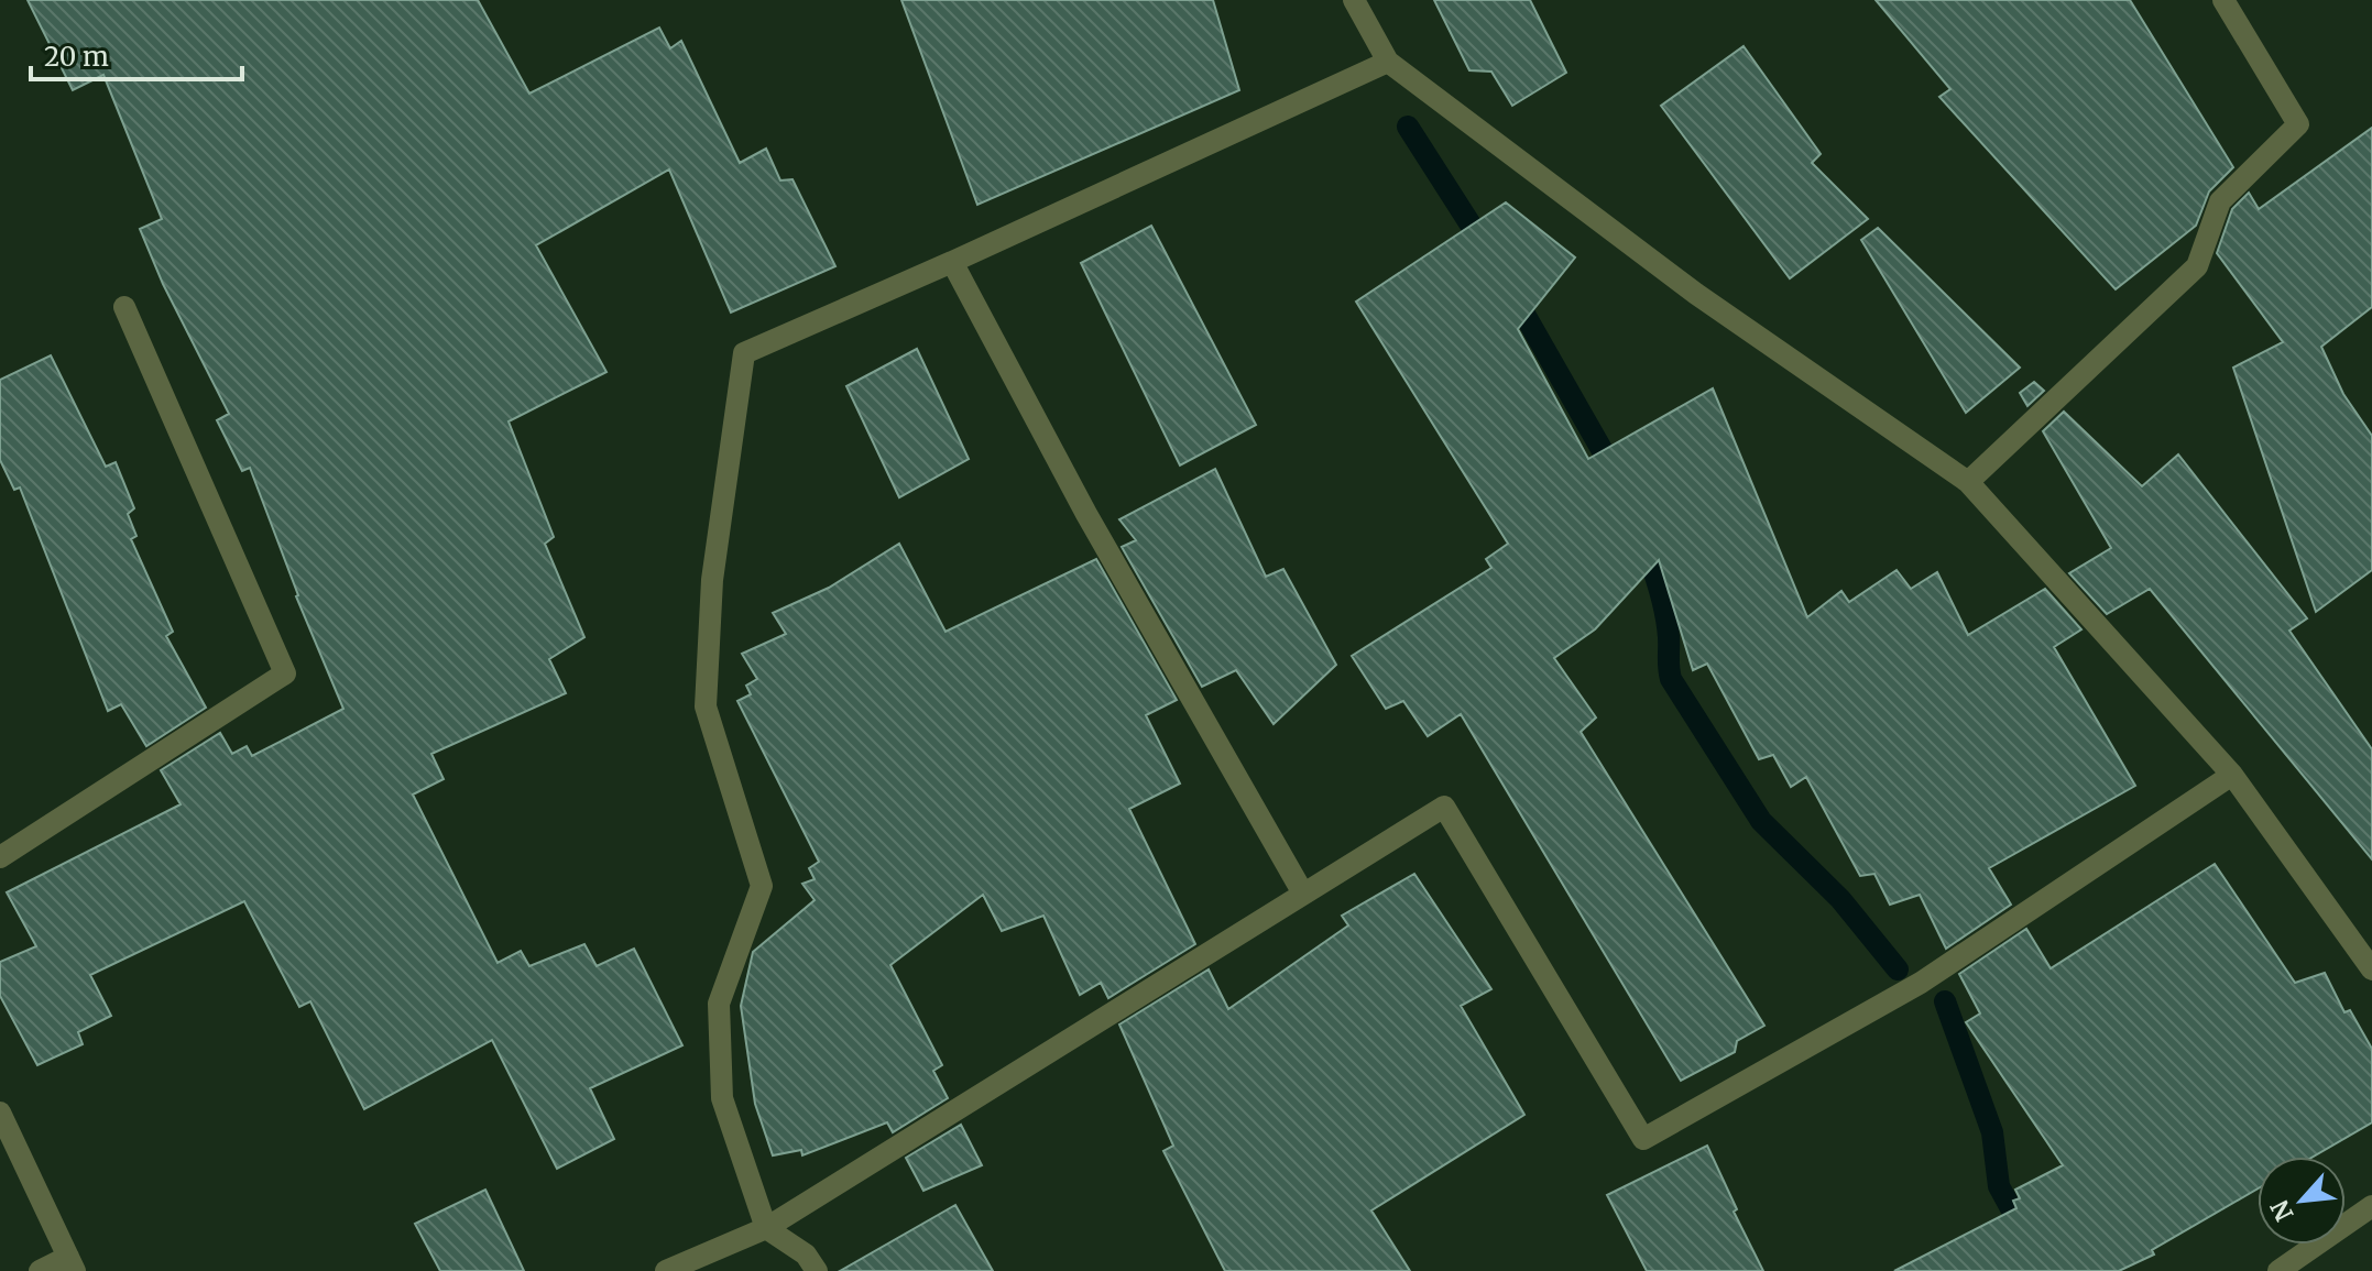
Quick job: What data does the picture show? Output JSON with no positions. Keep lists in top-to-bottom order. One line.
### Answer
{"scale_bar":"20 m","north":"bottom left"}
